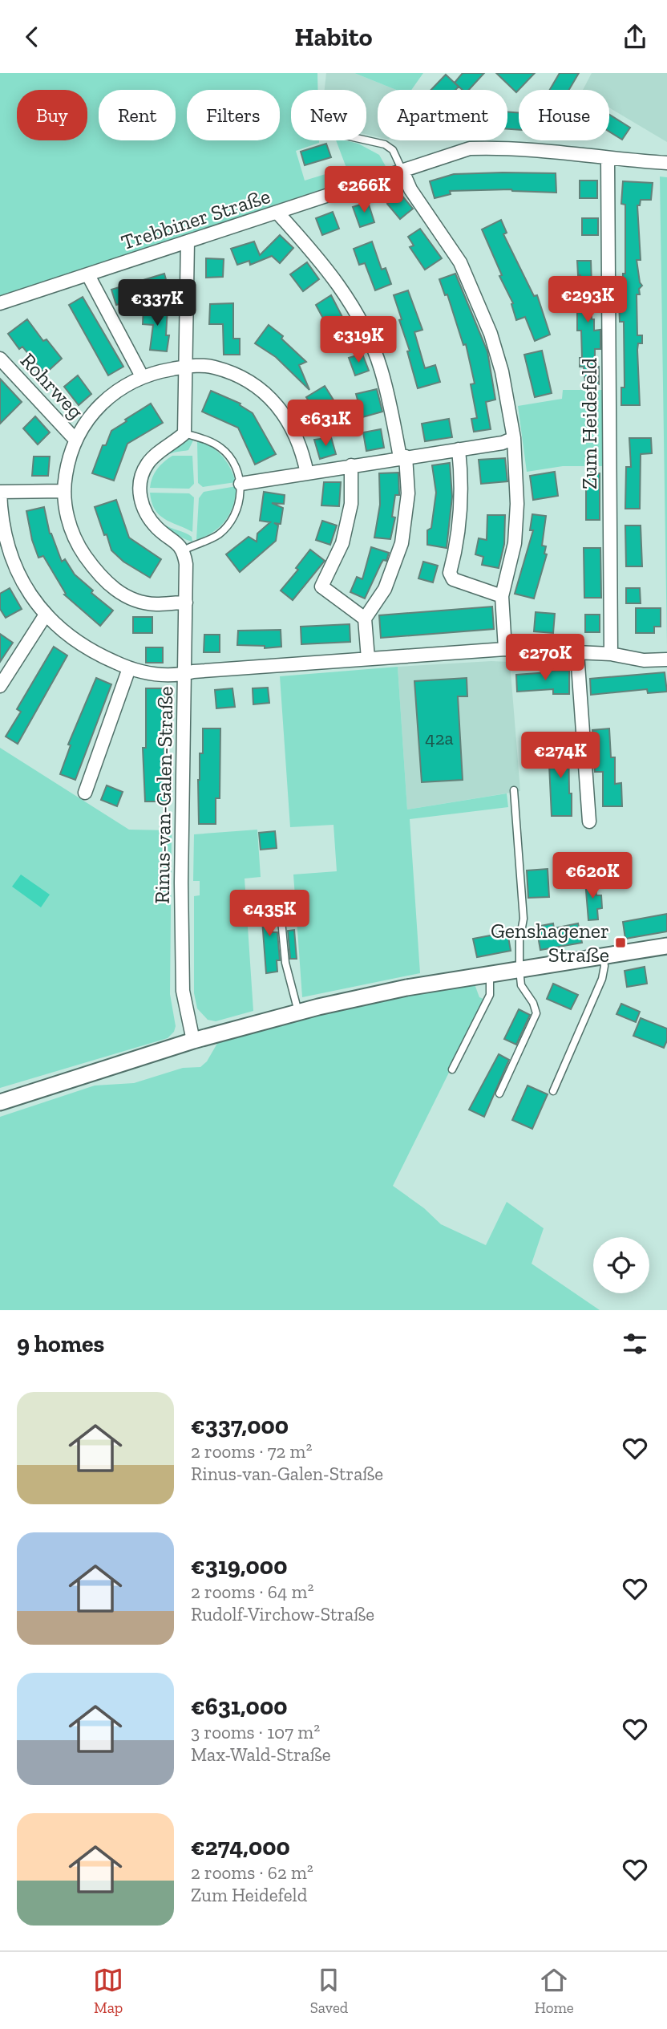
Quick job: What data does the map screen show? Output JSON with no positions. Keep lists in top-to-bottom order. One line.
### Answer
{"streets":{"street":["Trebbiner Straße","Rohrweg","Zum Heidefeld","Rinus-van-Galen-Straße"]},"crossings":[["Trebbiner Straße","Zum Heidefeld"]],"places":{"transit":["Genshagener Straße"]},"house_numbers":["42a"],"page":{"header":"Habito","chip":["Buy","Rent","Filters","New","Apartment","House"],"price":["€266K","€293K","€337K","€319K","€631K","€270K","€274K","€620K","€435K"],"heading":"9 homes","list":[{"name":"€337,000","note":"2 rooms · 72 m² · Rinus-van-Galen-Straße"},{"name":"€319,000","note":"2 rooms · 64 m² · Rudolf-Virchow-Straße"},{"name":"€631,000","note":"3 rooms · 107 m² · Max-Wald-Straße"},{"name":"€274,000","note":"2 rooms · 62 m² · Zum Heidefeld"}],"tabs":["Map","Saved","Home"]}}
